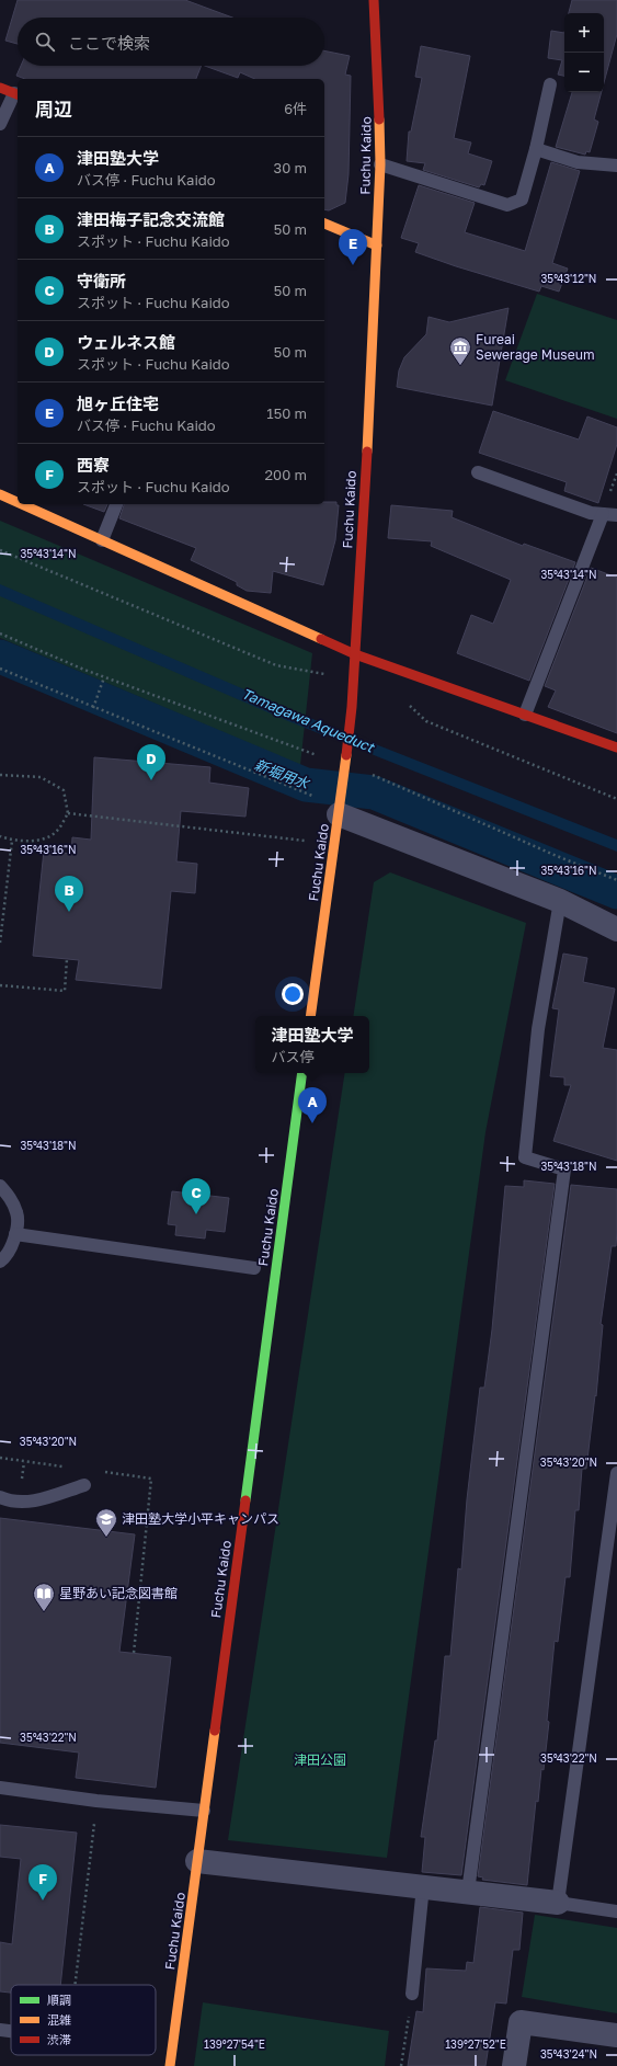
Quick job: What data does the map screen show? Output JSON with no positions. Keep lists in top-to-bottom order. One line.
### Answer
{"streets":{"main road":["Fuchu Kaido"]},"water":["Tamagawa Aqueduct","新堀用水"],"parks":["津田公園"],"places":{"museum":["Fureai Sewerage Museum"],"school or university":["津田塾大学小平キャンパス"],"library":["星野あい記念図書館"]},"legend":["順調","混雑","渋滞"],"page":{"map_buttons":["+","−"],"search":"ここで検索","heading":["周辺","6件"],"list":[{"mark":"A","name":"津田塾大学","note":"バス停 · Fuchu Kaido","value":"30 m"},{"mark":"B","name":"津田梅子記念交流館","note":"スポット · Fuchu Kaido","value":"50 m"},{"mark":"C","name":"守衛所","note":"スポット · Fuchu Kaido","value":"50 m"},{"mark":"D","name":"ウェルネス館","note":"スポット · Fuchu Kaido","value":"50 m"},{"mark":"E","name":"旭ヶ丘住宅","note":"バス停 · Fuchu Kaido","value":"150 m"},{"mark":"F","name":"西寮","note":"スポット · Fuchu Kaido","value":"200 m"}],"pins":["E","D","B","A","C","F"],"popup":["津田塾大学","バス停"]},"coordinates":["35°43'12\"N","35°43'14\"N","35°43'16\"N","35°43'18\"N","35°43'20\"N","35°43'22\"N","139°27'54\"E","139°27'52\"E","35°43'24\"N"]}
